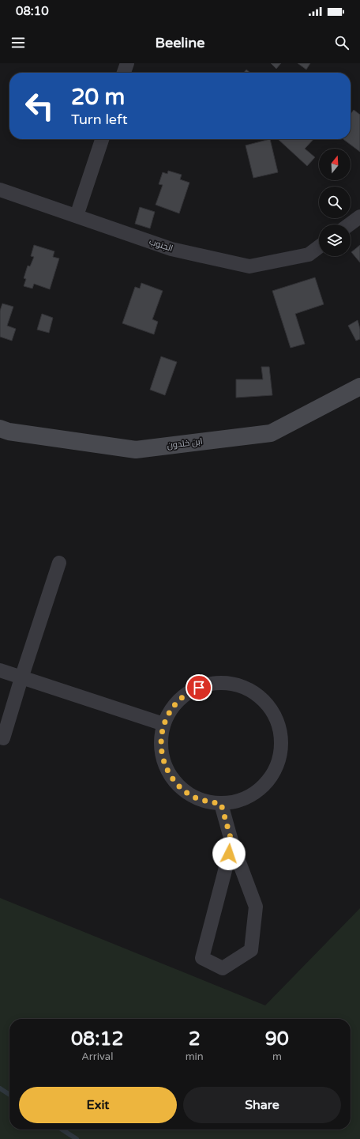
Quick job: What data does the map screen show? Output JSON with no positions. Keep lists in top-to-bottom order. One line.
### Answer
{"streets":{"street":["الجنوب","ابن خلدون"]},"north":"top","page":{"status":"08:10","header":"Beeline","turn":["20 m","Turn left"],"eta":["08:12","Arrival","2","min","90","m"],"buttons":["Exit","Share"]}}
